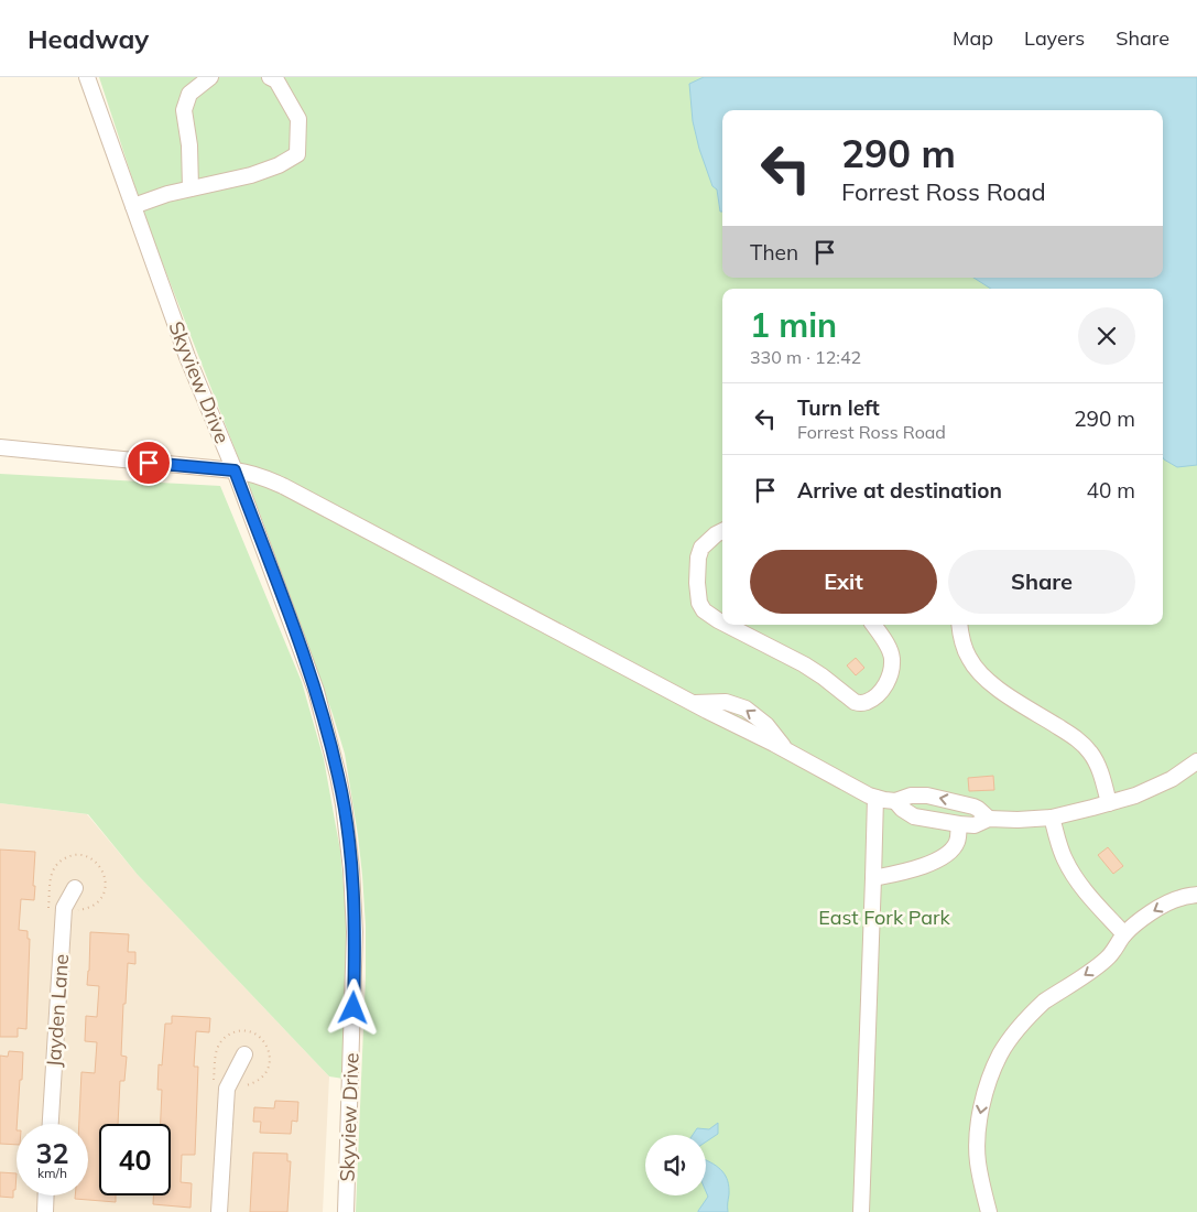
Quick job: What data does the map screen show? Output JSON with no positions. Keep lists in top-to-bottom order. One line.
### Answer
{"streets":{"street":["Skyview Drive","Jayden Lane"]},"parks":["East Fork Park"],"page":{"header":"Headway","nav":["Map","Layers","Share"],"turn":["290 m","Forrest Ross Road"],"then":"Then","heading":["1 min","330 m · 12:42"],"list":[{"name":"Turn left","note":"Forrest Ross Road","value":"290 m"},{"name":"Arrive at destination","value":"40 m"}],"buttons":["Exit","Share"],"speed":"32 km/h","limit":"40"}}
